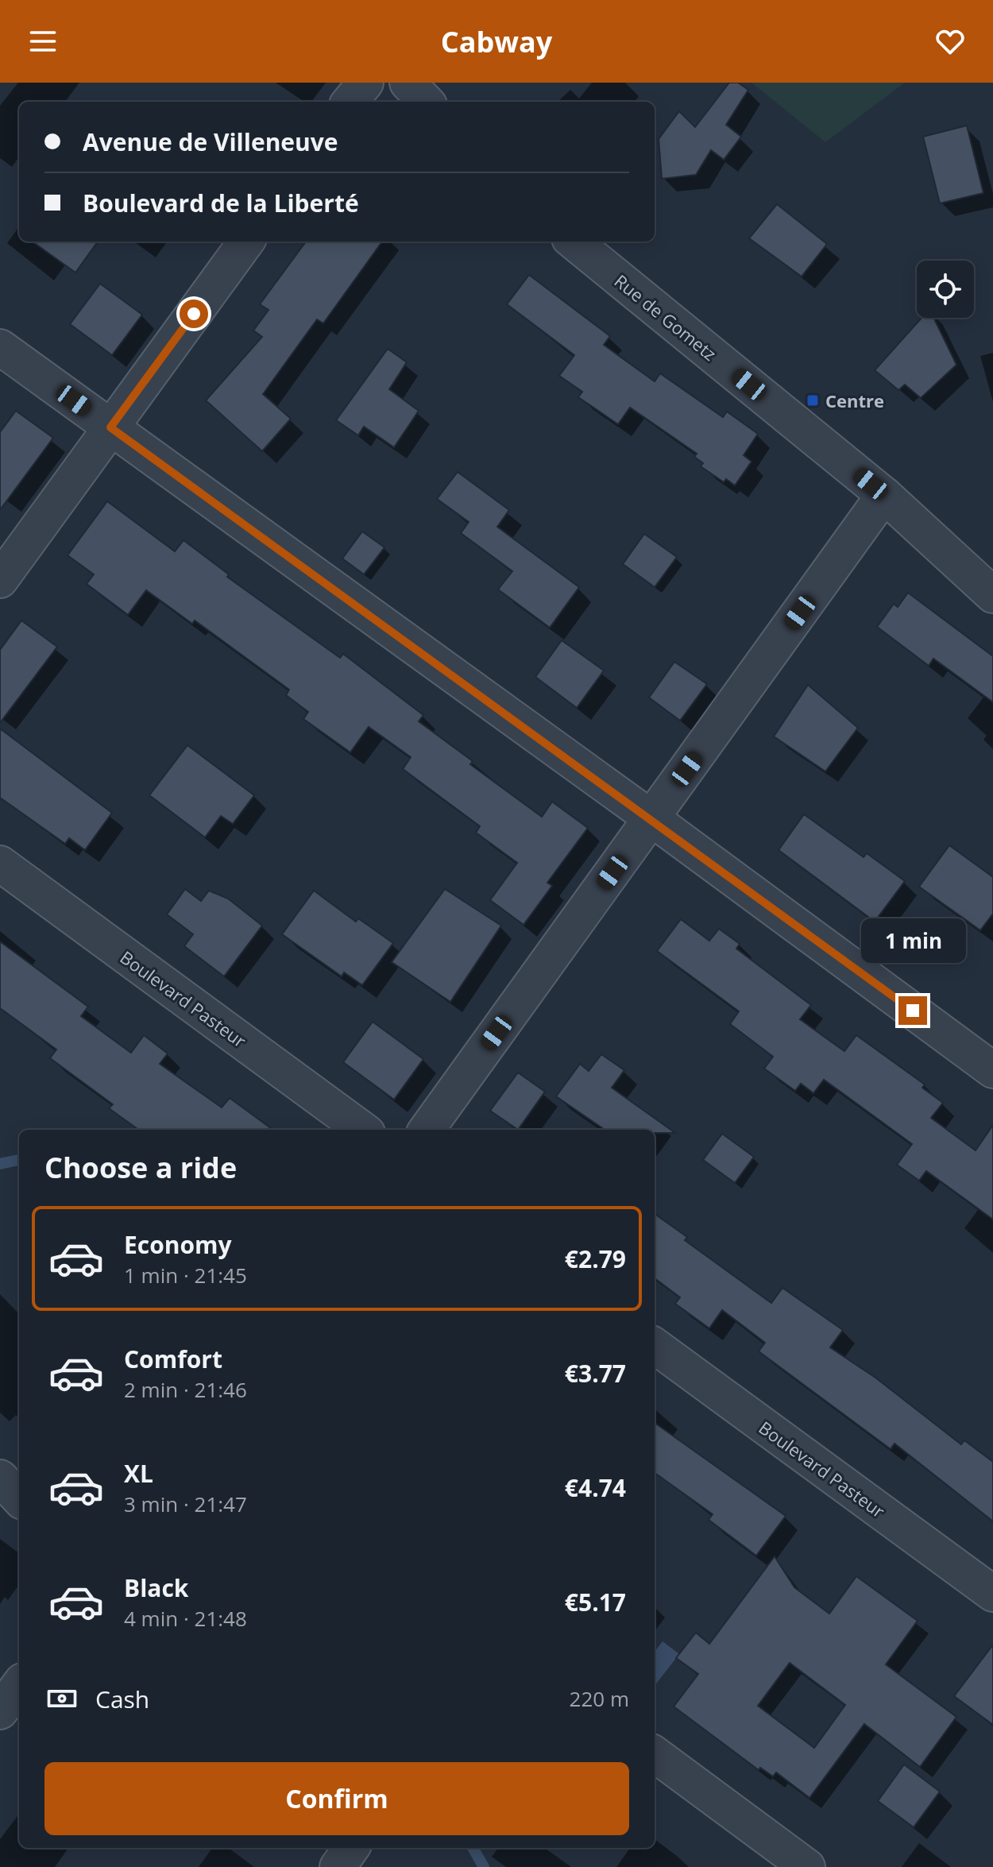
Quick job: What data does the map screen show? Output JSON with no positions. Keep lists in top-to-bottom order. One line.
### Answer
{"streets":{"street":["Rue de Gometz","Boulevard Pasteur"]},"places":{"transit":["Centre"]},"page":{"header":"Cabway","banner":["Avenue de Villeneuve","Boulevard de la Liberté"],"bubble":"1 min","heading":"Choose a ride","list":[{"name":"Economy","note":"1 min · 21:45","value":"€2.79"},{"name":"Comfort","note":"2 min · 21:46","value":"€3.77"},{"name":"XL","note":"3 min · 21:47","value":"€4.74"},{"name":"Black","note":"4 min · 21:48","value":"€5.17"}],"pay":["Cash","220 m"],"buttons":"Confirm"}}
